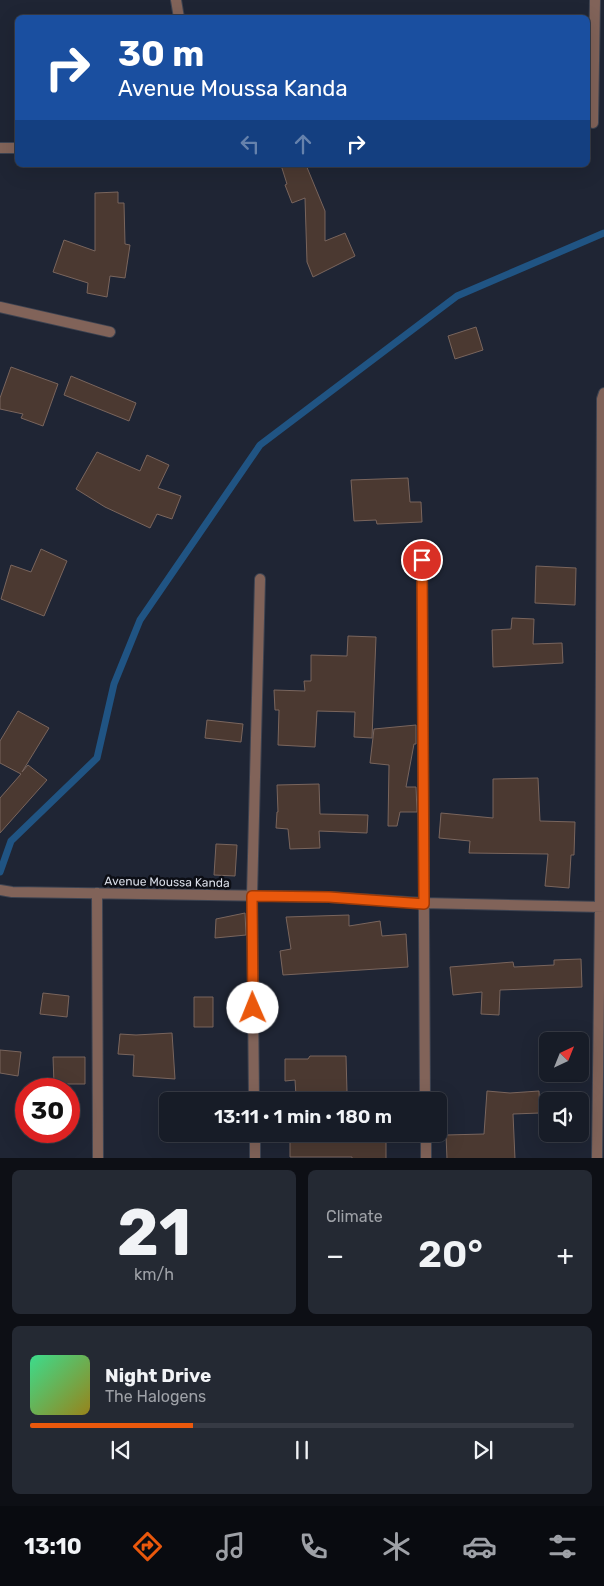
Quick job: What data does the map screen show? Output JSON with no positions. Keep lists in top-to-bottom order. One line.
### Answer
{"streets":{"street":["Avenue Moussa Kanda"]},"north":"top right","page":{"turn":["30 m","Avenue Moussa Kanda"],"limit":"30","trip":"13:11 · 1 min · 180 m","tile":[["21","km/h"],"Climate"],"heat":["−","20°","+"],"song":["Night Drive","The Halogens"],"tabs":"13:10"}}
